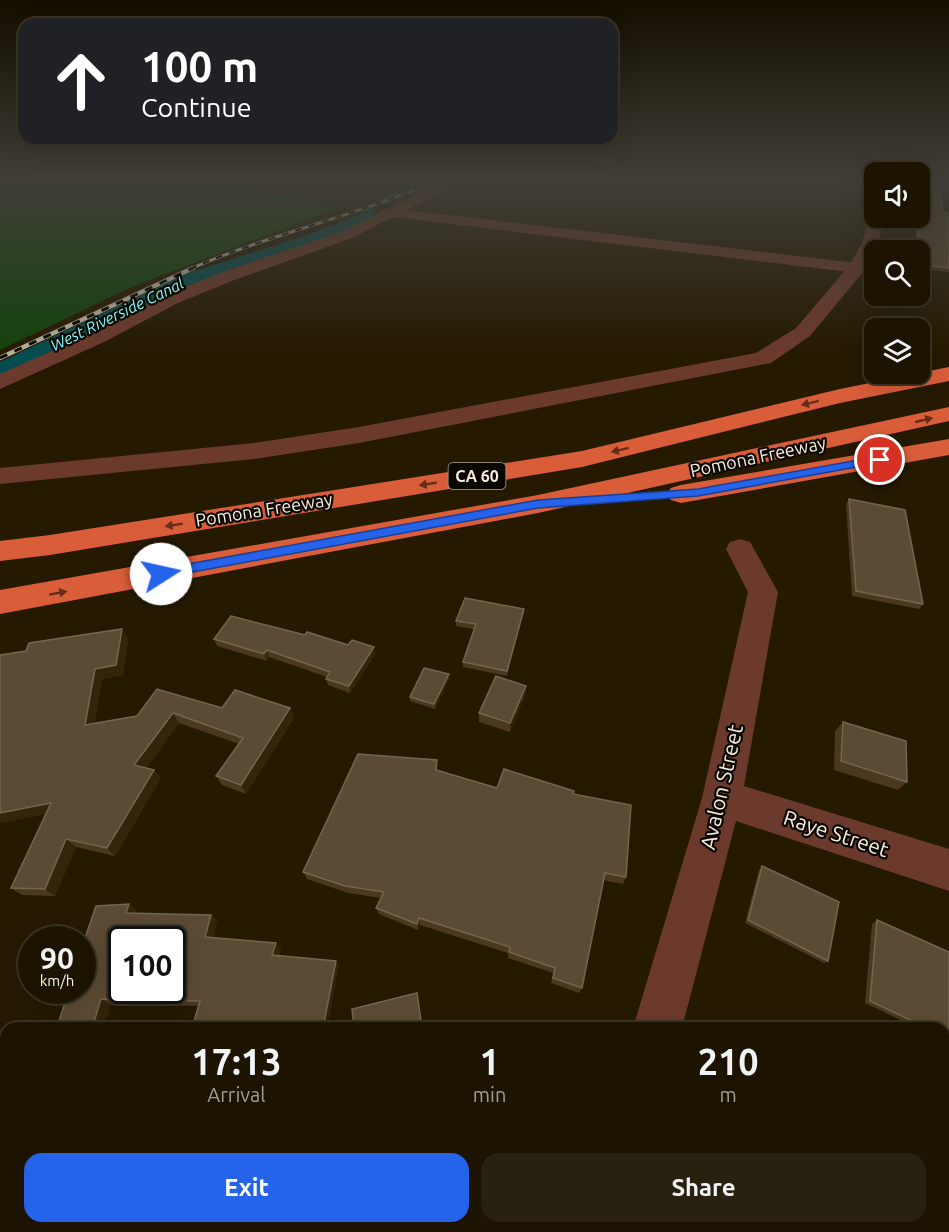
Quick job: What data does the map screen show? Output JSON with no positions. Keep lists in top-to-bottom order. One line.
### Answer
{"streets":{"highway":["Pomona Freeway","CA 60"],"street":["Avalon Street","Raye Street"]},"crossings":[["Avalon Street","Raye Street"]],"water":["West Riverside Canal"],"page":{"turn":["100 m","Continue"],"speed":"90 km/h","limit":"100","eta":["17:13","Arrival","1","min","210","m"],"buttons":["Exit","Share"]}}
